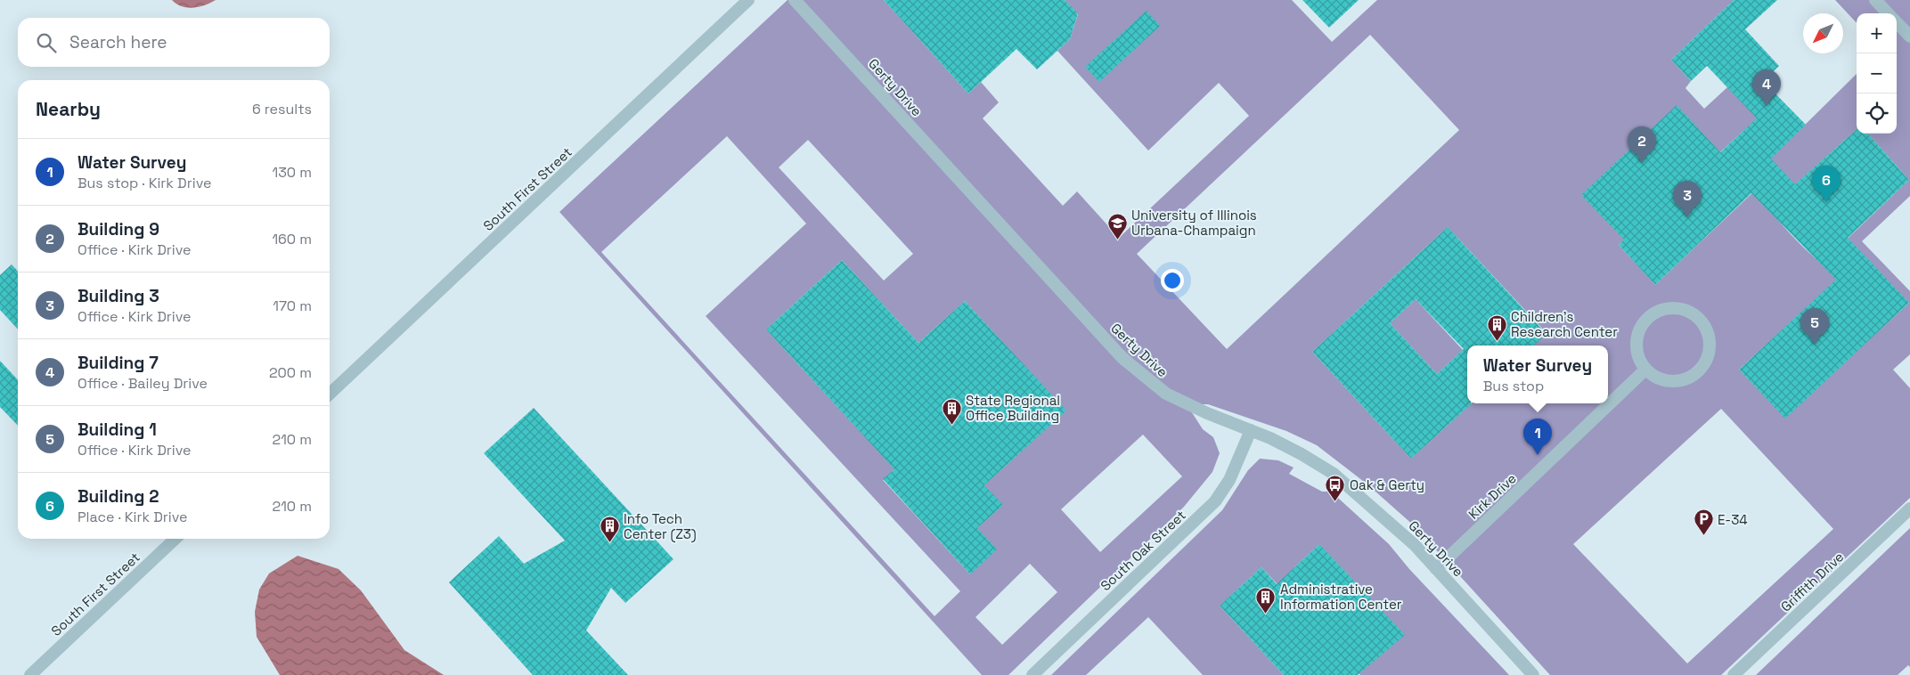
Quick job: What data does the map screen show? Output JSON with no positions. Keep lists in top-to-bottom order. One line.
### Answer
{"streets":{"street":["Gerty Drive","South First Street","Kirk Drive","South Oak Street","Griffith Drive"]},"crossings":[["Gerty Drive","Kirk Drive"],["Gerty Drive","South Oak Street"]],"places":{"school or university":["University of Illinois Urbana-Champaign"],"building":["Children's Research Center","State Regional Office Building","Info Tech Center (Z3)","Administrative Information Center"],"bus stop":["Oak & Gerty"],"parking":["E-34"]},"north":"bottom left","page":{"map_buttons":["+","−"],"search":"Search here","pins":["4","2","6","3","5","1"],"heading":["Nearby","6 results"],"list":[{"mark":"1","name":"Water Survey","note":"Bus stop · Kirk Drive","value":"130 m"},{"mark":"2","name":"Building 9","note":"Office · Kirk Drive","value":"160 m"},{"mark":"3","name":"Building 3","note":"Office · Kirk Drive","value":"170 m"},{"mark":"4","name":"Building 7","note":"Office · Bailey Drive","value":"200 m"},{"mark":"5","name":"Building 1","note":"Office · Kirk Drive","value":"210 m"},{"mark":"6","name":"Building 2","note":"Place · Kirk Drive","value":"210 m"}],"popup":["Water Survey","Bus stop"]}}
